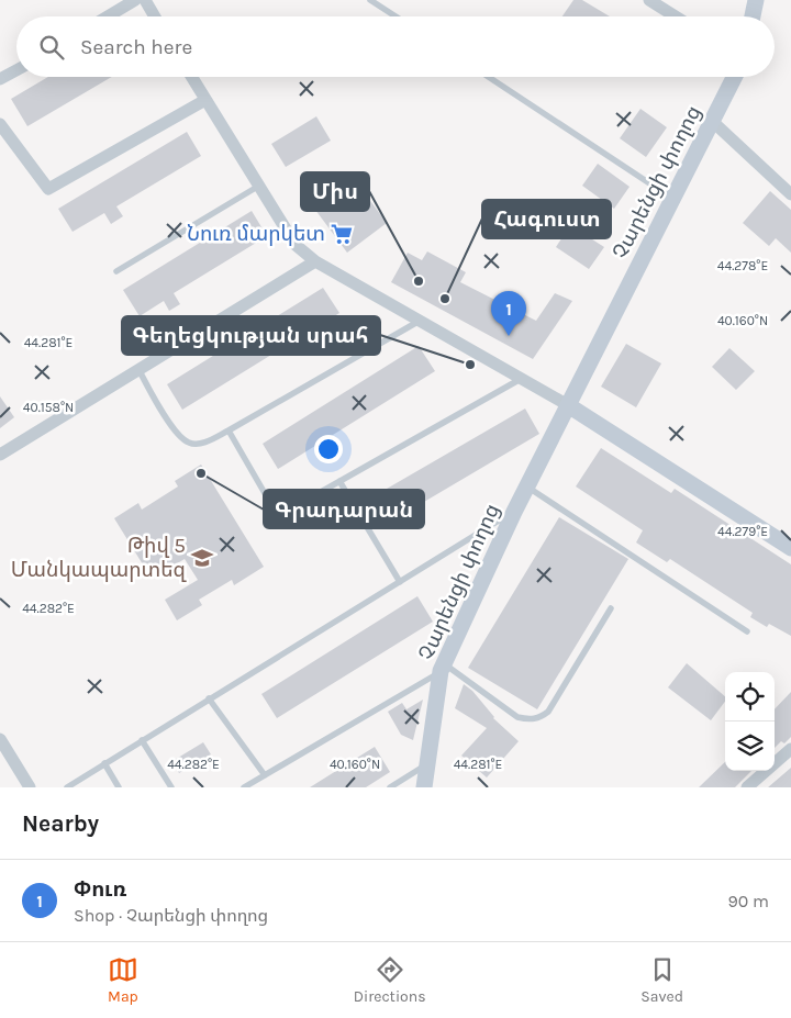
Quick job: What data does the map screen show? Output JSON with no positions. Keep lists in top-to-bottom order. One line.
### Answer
{"streets":{"main road":["Չարենցի փողոց"]},"places":{"supermarket":["Նուռ մարկետ"],"other":["Միս","Հագուստ","Գեղեցկության սրահ","Գրադարան"],"school or university":["Թիվ 5 Մանկապարտեզ"]},"page":{"search":"Search here","pins":"1","heading":"Nearby","list":[{"mark":"1","name":"Փուռ","note":"Shop · Չարենցի փողոց","value":"90 m"}],"nav":["Map","Directions","Saved"]},"coordinates":["44.278°E","40.160°N","44.281°E","40.158°N","44.279°E","44.282°E"]}
